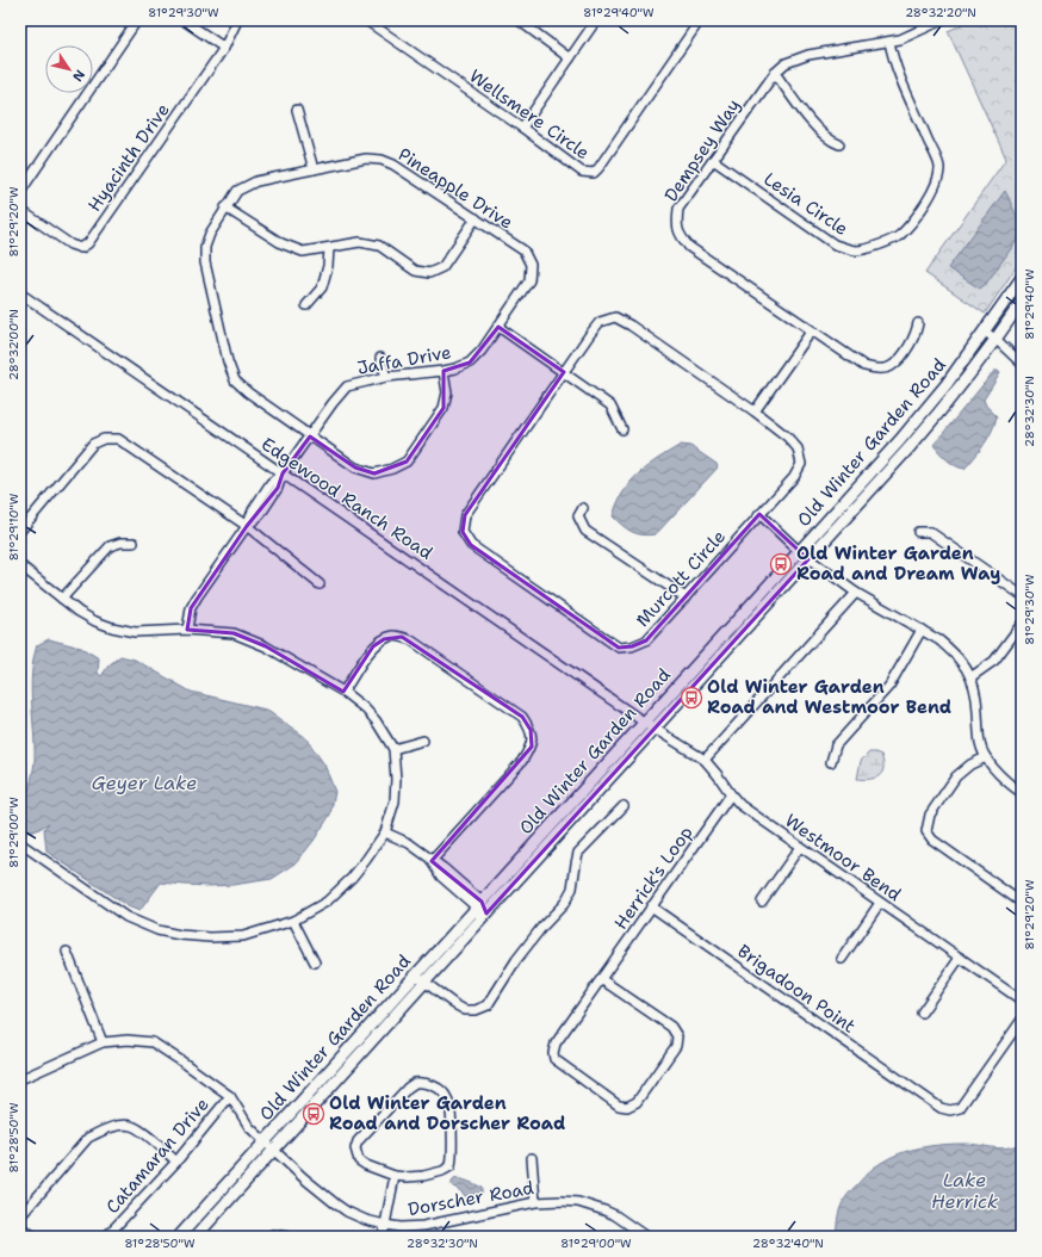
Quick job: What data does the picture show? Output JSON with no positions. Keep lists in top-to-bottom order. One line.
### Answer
{"streets":{"main road":["Old Winter Garden Road"],"street":["Wellsmere Circle","Dempsey Way","Hyacinth Drive","Pineapple Drive","Lesia Circle","Jaffa Drive","Edgewood Ranch Road","Murcott Circle","Westmoor Bend","Herrick's Loop","Brigadoon Point","Catamaran Drive","Dorscher Road"]},"crossings":[["Dempsey Way","Lesia Circle"],["Pineapple Drive","Jaffa Drive"],["Jaffa Drive","Edgewood Ranch Road"],["Old Winter Garden Road","Edgewood Ranch Road"],["Old Winter Garden Road","Westmoor Bend"],["Old Winter Garden Road","Dorscher Road"],["Edgewood Ranch Road","Westmoor Bend"],["Westmoor Bend","Herrick's Loop"],["Herrick's Loop","Brigadoon Point"],["Catamaran Drive","Dorscher Road"]],"water":["Geyer Lake","Lake Herrick"],"places":{"bus stop":["Old Winter Garden Road and Dream Way","Old Winter Garden Road and Westmoor Bend","Old Winter Garden Road and Dorscher Road"]},"north":"bottom right","coordinates":["81°29'30\"W","81°29'40\"W","28°32'20\"N","81°29'20\"W","28°32'00\"N","28°32'30\"N","81°29'10\"W","81°29'00\"W","81°28'50\"W","28°32'40\"N"]}
